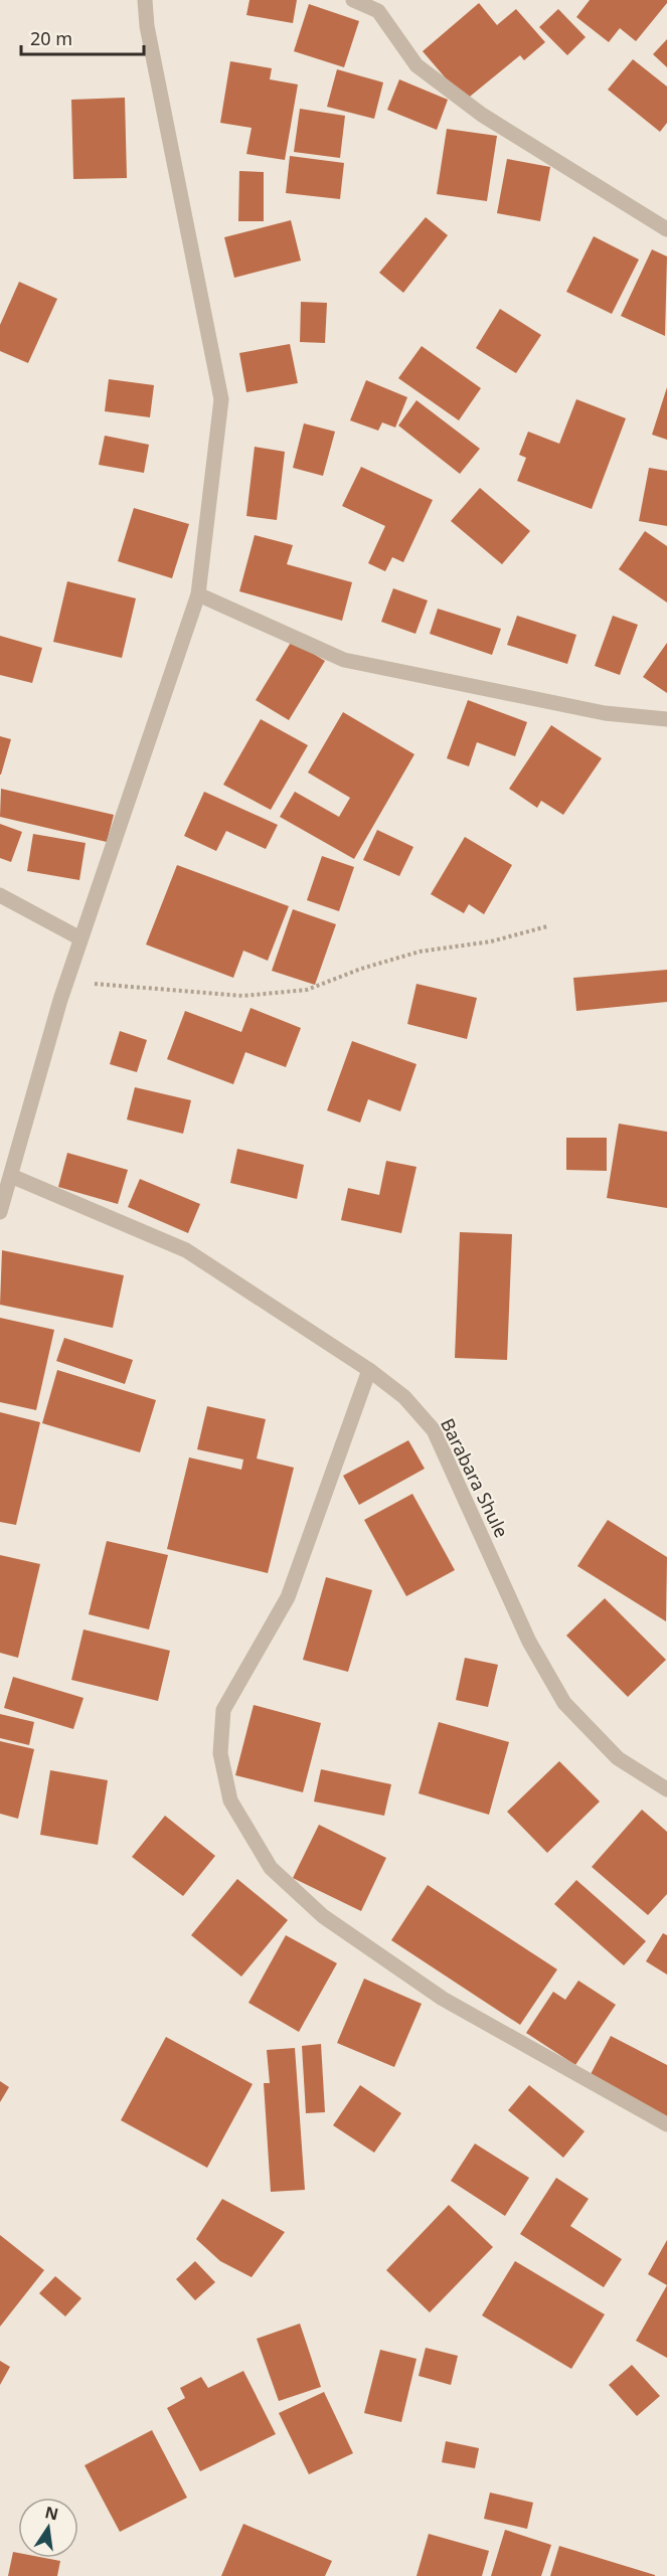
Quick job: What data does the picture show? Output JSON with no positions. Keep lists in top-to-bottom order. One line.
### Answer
{"streets":{"street":["Barabara Shule"]},"scale_bar":"20 m","north":"top"}
